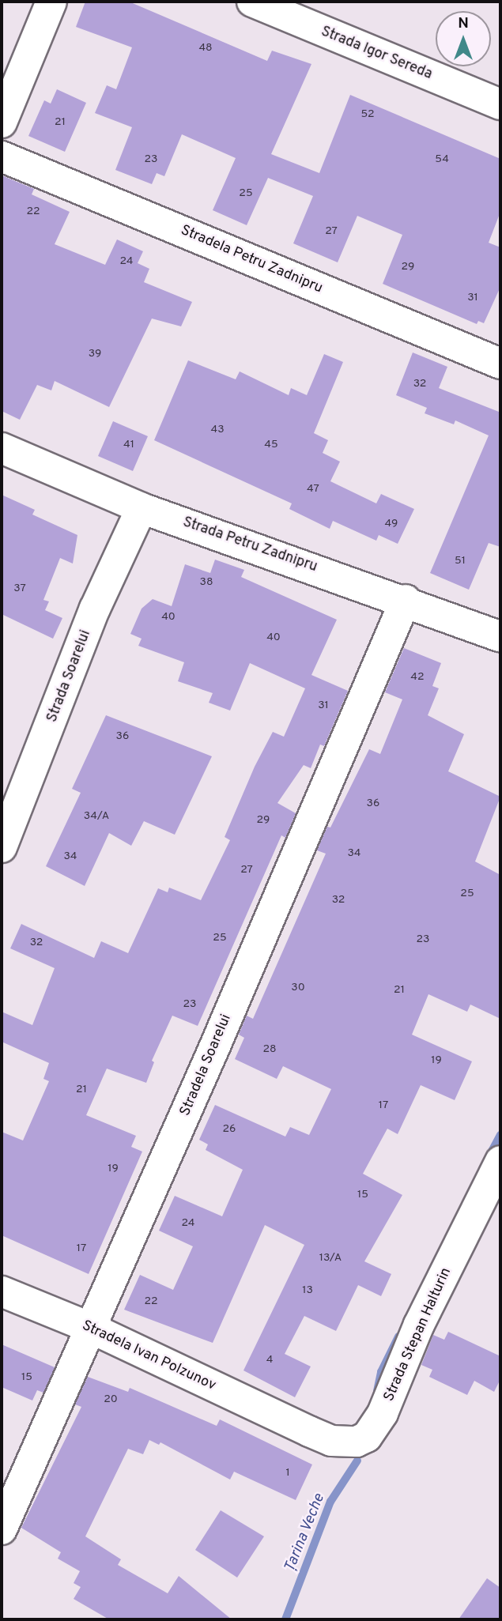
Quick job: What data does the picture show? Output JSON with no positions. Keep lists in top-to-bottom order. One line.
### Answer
{"streets":{"street":["Strada Igor Sereda","Stradela Petru Zadnipru","Strada Petru Zadnipru","Strada Soarelui","Stradela Soarelui","Strada Stepan Halturin","Stradela Ivan Polzunov"]},"crossings":[["Strada Petru Zadnipru","Strada Soarelui"],["Strada Petru Zadnipru","Stradela Soarelui"],["Stradela Soarelui","Stradela Ivan Polzunov"],["Strada Stepan Halturin","Stradela Ivan Polzunov"]],"water":["Țarina Veche"],"house_numbers":["48","52","21","23","54","25","22","27","24","29","31","39","32","43","41","45","47","49","51","38","37","40","40","42","31","36","36","34/A","29","34","34","27","25","32","25","23","32","30","21","23","28","19","21","17","26","19","15","24","17","13/A","13","22","4","15","20","1"],"north":"top"}
